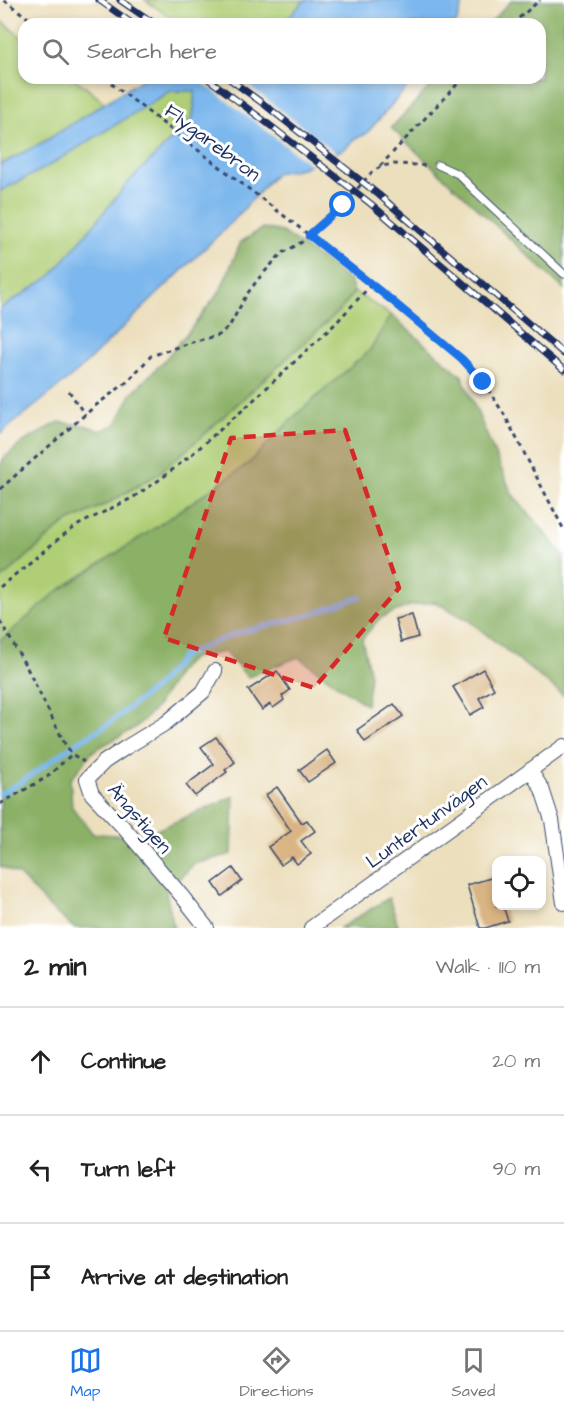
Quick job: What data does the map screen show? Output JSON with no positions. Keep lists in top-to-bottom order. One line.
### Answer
{"streets":{"street":["Ängstigen","Luntertunvägen"],"path":["Flygarebron"]},"page":{"search":"Search here","heading":["2 min","Walk · 110 m"],"list":[["Continue","20 m"],["Turn left","90 m"],"Arrive at destination"],"nav":["Map","Directions","Saved"]}}
